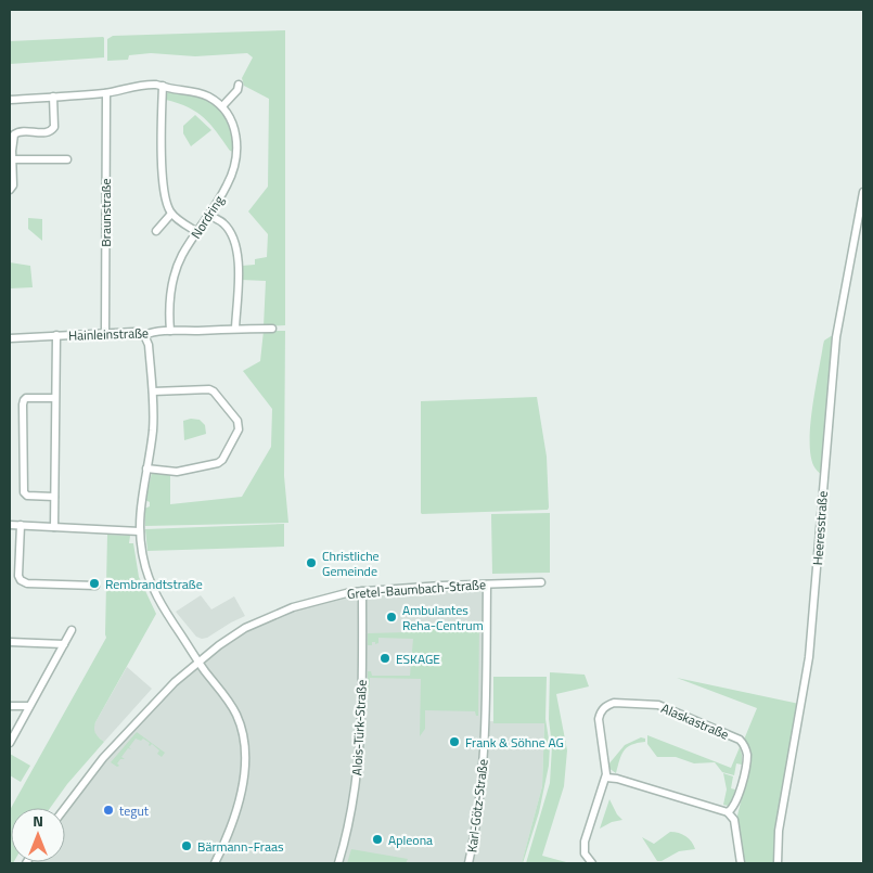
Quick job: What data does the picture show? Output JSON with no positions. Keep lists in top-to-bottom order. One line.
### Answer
{"streets":{"street":["Braunstraße","Nordring","Hainleinstraße","Heeresstraße","Gretel-Baumbach-Straße","Alaskastraße","Alois-Türk-Straße","Karl-Götz-Straße"]},"crossings":[["Braunstraße","Hainleinstraße"],["Nordring","Hainleinstraße"],["Gretel-Baumbach-Straße","Alois-Türk-Straße"],["Gretel-Baumbach-Straße","Karl-Götz-Straße"]],"places":["Christliche Gemeinde","Rembrandtstraße","Ambulantes Reha-Centrum","ESKAGE","Frank & Söhne AG","tegut","Apleona","Bärmann-Fraas"],"north":"top"}
